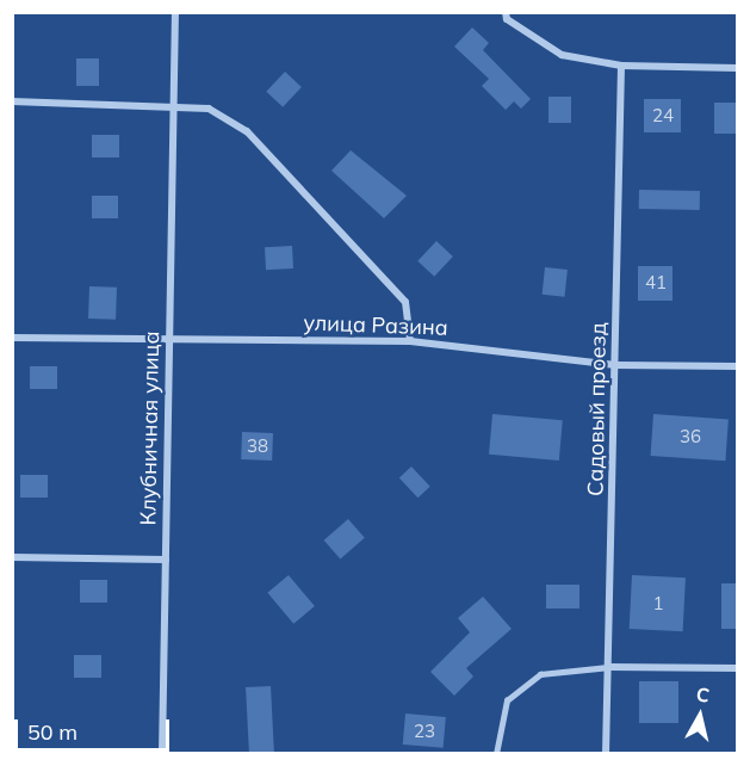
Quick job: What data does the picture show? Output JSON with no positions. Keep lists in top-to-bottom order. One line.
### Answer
{"streets":{"street":["улица Разина","Садовый проезд","Клубничная улица"]},"crossings":[["улица Разина","Садовый проезд"],["улица Разина","Клубничная улица"]],"house_numbers":["24","41","36","38","1","23"],"scale_bar":"50 m","north":"top"}
